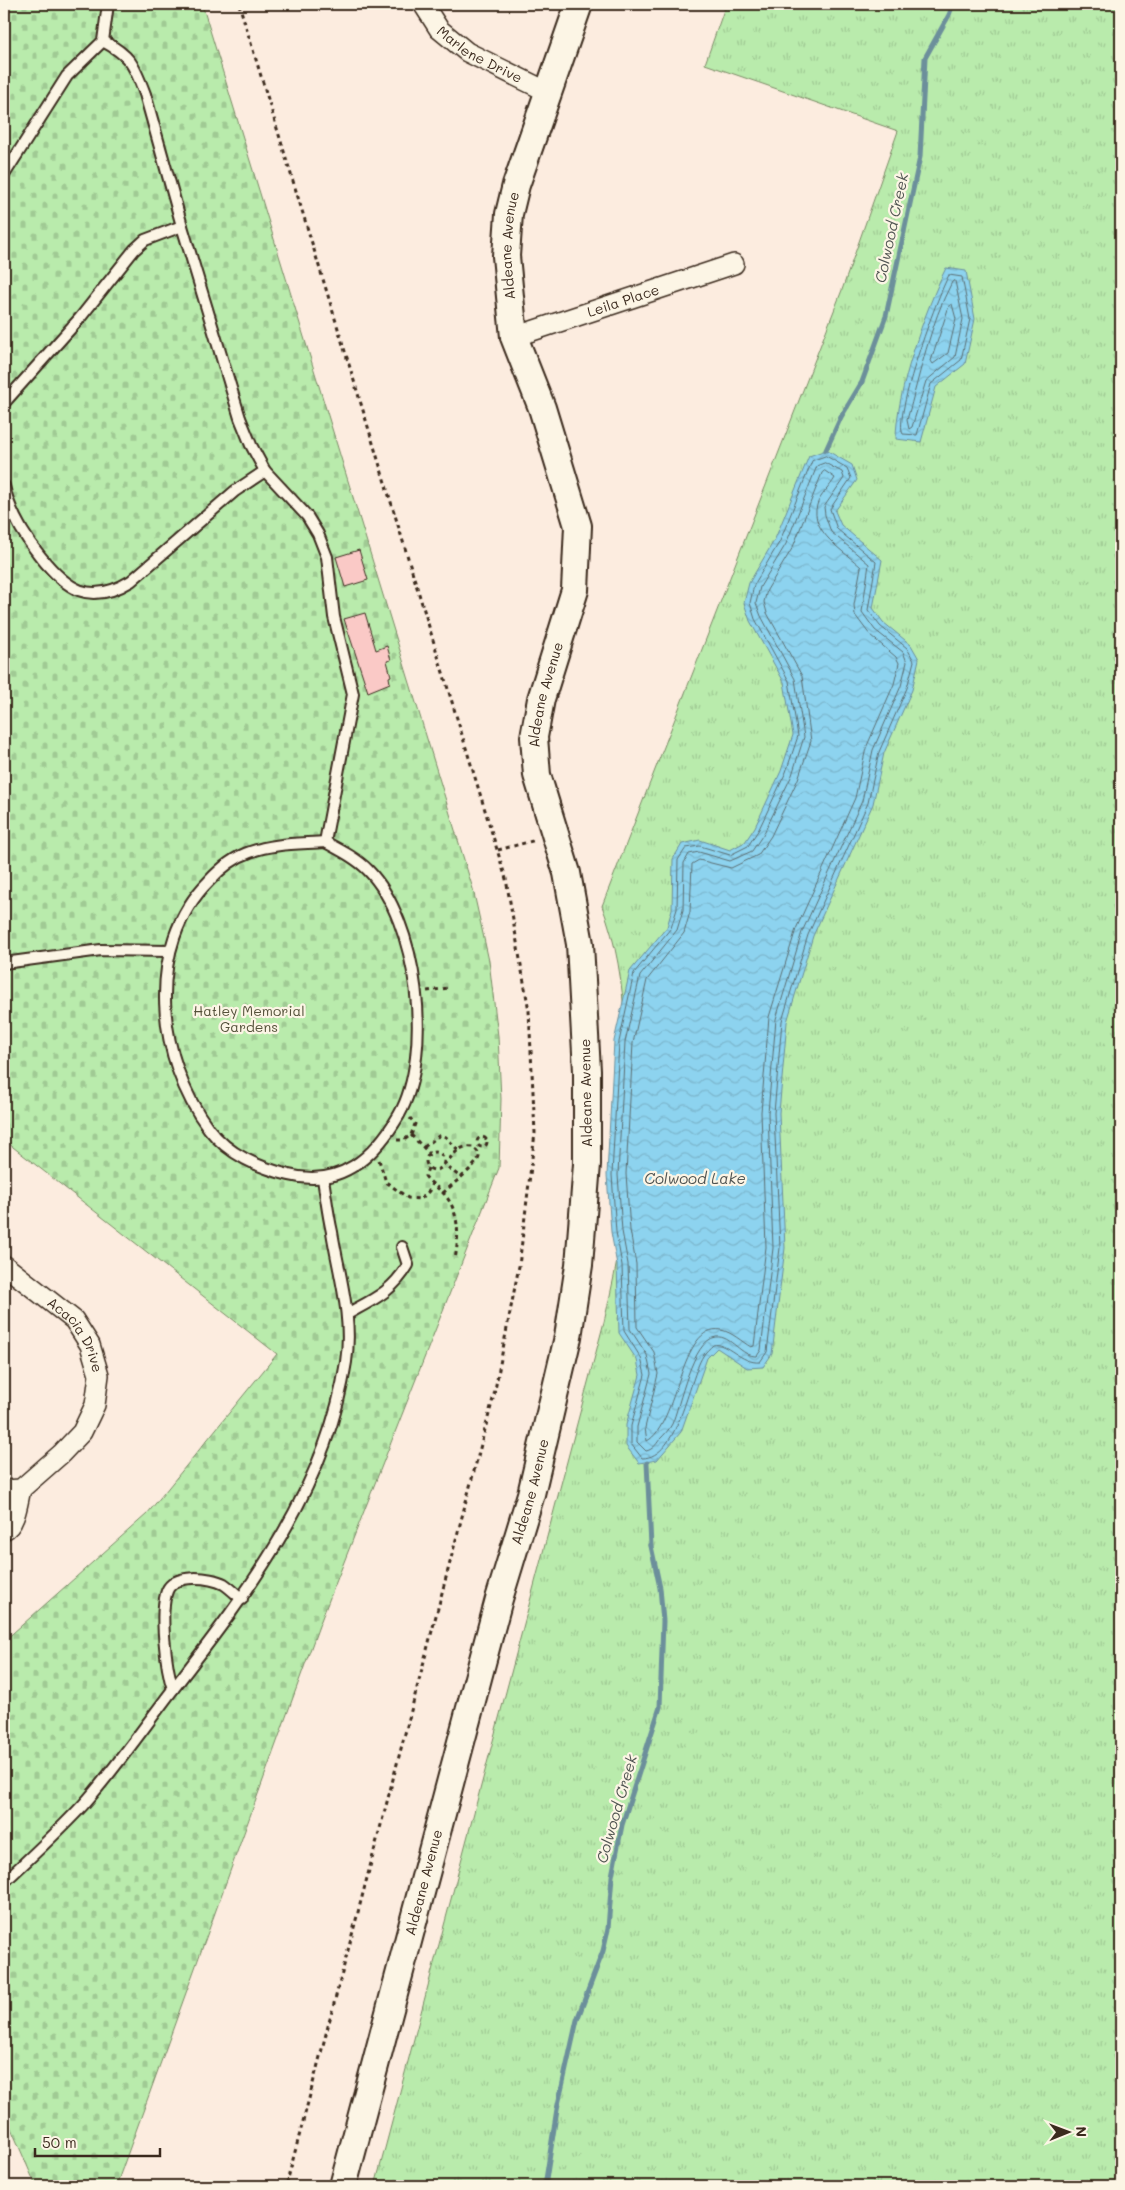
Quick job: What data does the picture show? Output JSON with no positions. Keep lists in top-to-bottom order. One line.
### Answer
{"streets":{"street":["Marlene Drive","Aldeane Avenue","Leila Place","Acacia Drive"]},"crossings":[["Marlene Drive","Aldeane Avenue"],["Aldeane Avenue","Leila Place"]],"water":["Colwood Creek","Colwood Lake"],"parks":["Hatley Memorial Gardens"],"scale_bar":"50 m","north":"right"}
